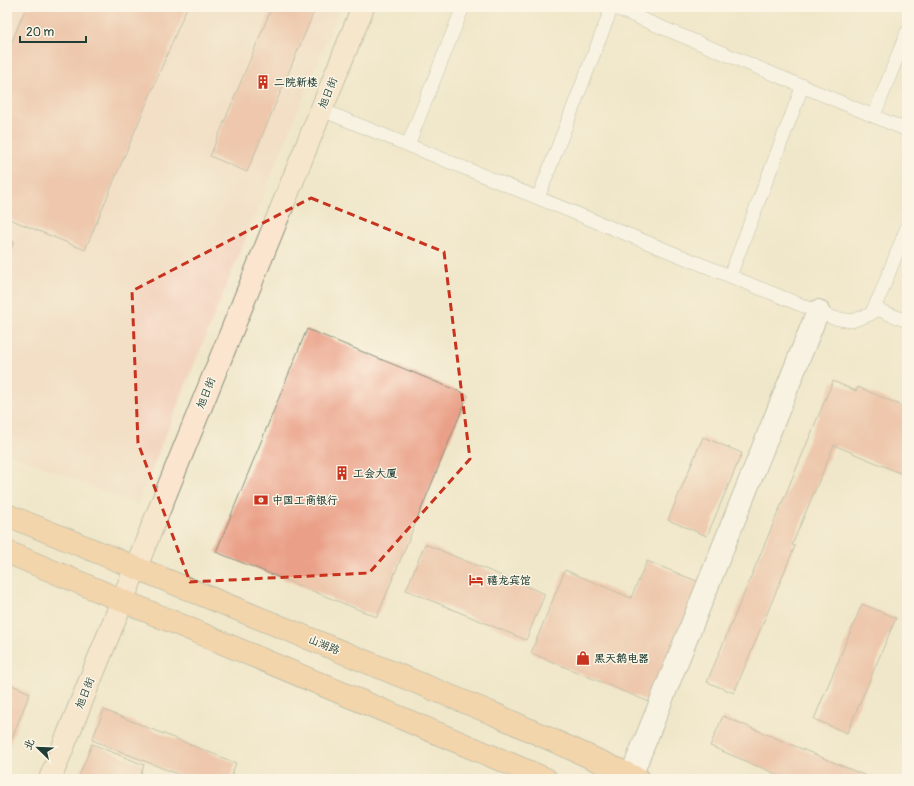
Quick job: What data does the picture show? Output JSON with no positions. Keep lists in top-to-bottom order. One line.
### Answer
{"streets":{"main road":["旭日街","山湖路"]},"crossings":[["旭日街","山湖路"]],"places":{"building":["二院新楼","工会大厦"],"bank":["中国工商银行"],"hotel":["禧龙宾馆"],"shop":["黑天鹅电器"]},"scale_bar":"20 m","north":"top left"}
